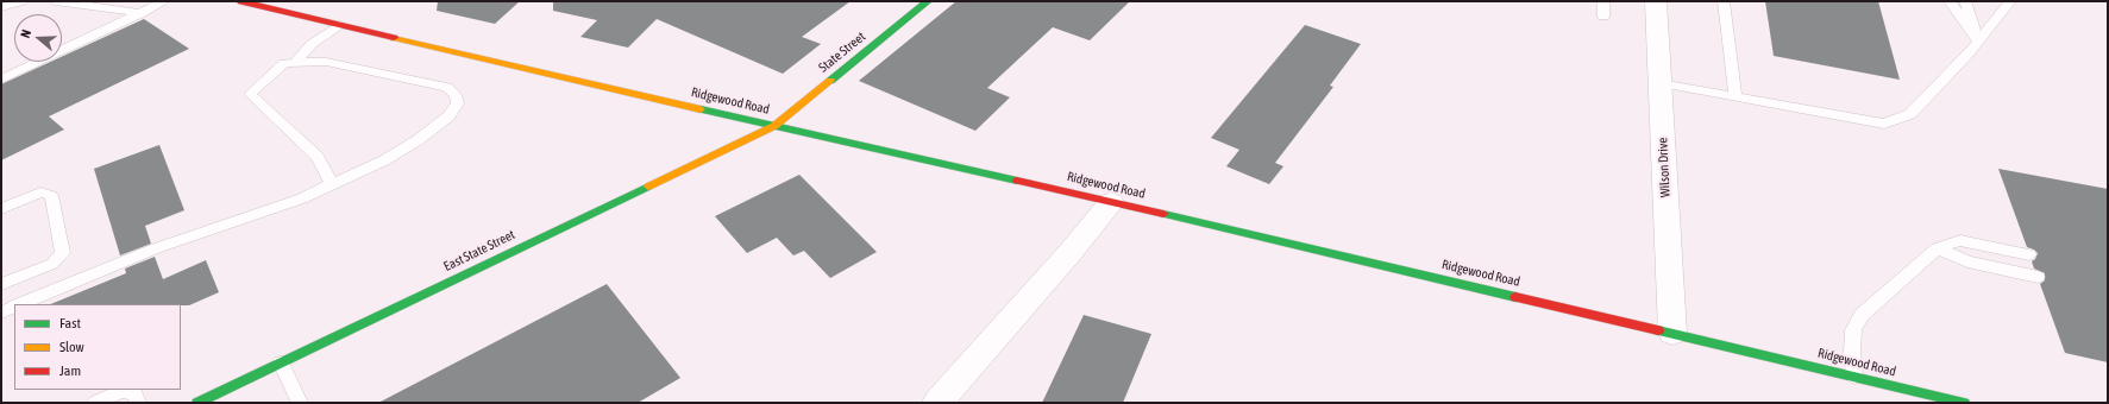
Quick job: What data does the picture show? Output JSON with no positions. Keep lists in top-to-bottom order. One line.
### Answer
{"streets":{"street":["State Street","Ridgewood Road","Wilson Drive","East State Street"]},"crossings":[["State Street","Ridgewood Road"],["State Street","East State Street"],["Ridgewood Road","Wilson Drive"],["Ridgewood Road","East State Street"]],"legend":["Fast","Slow","Jam"],"north":"left"}
